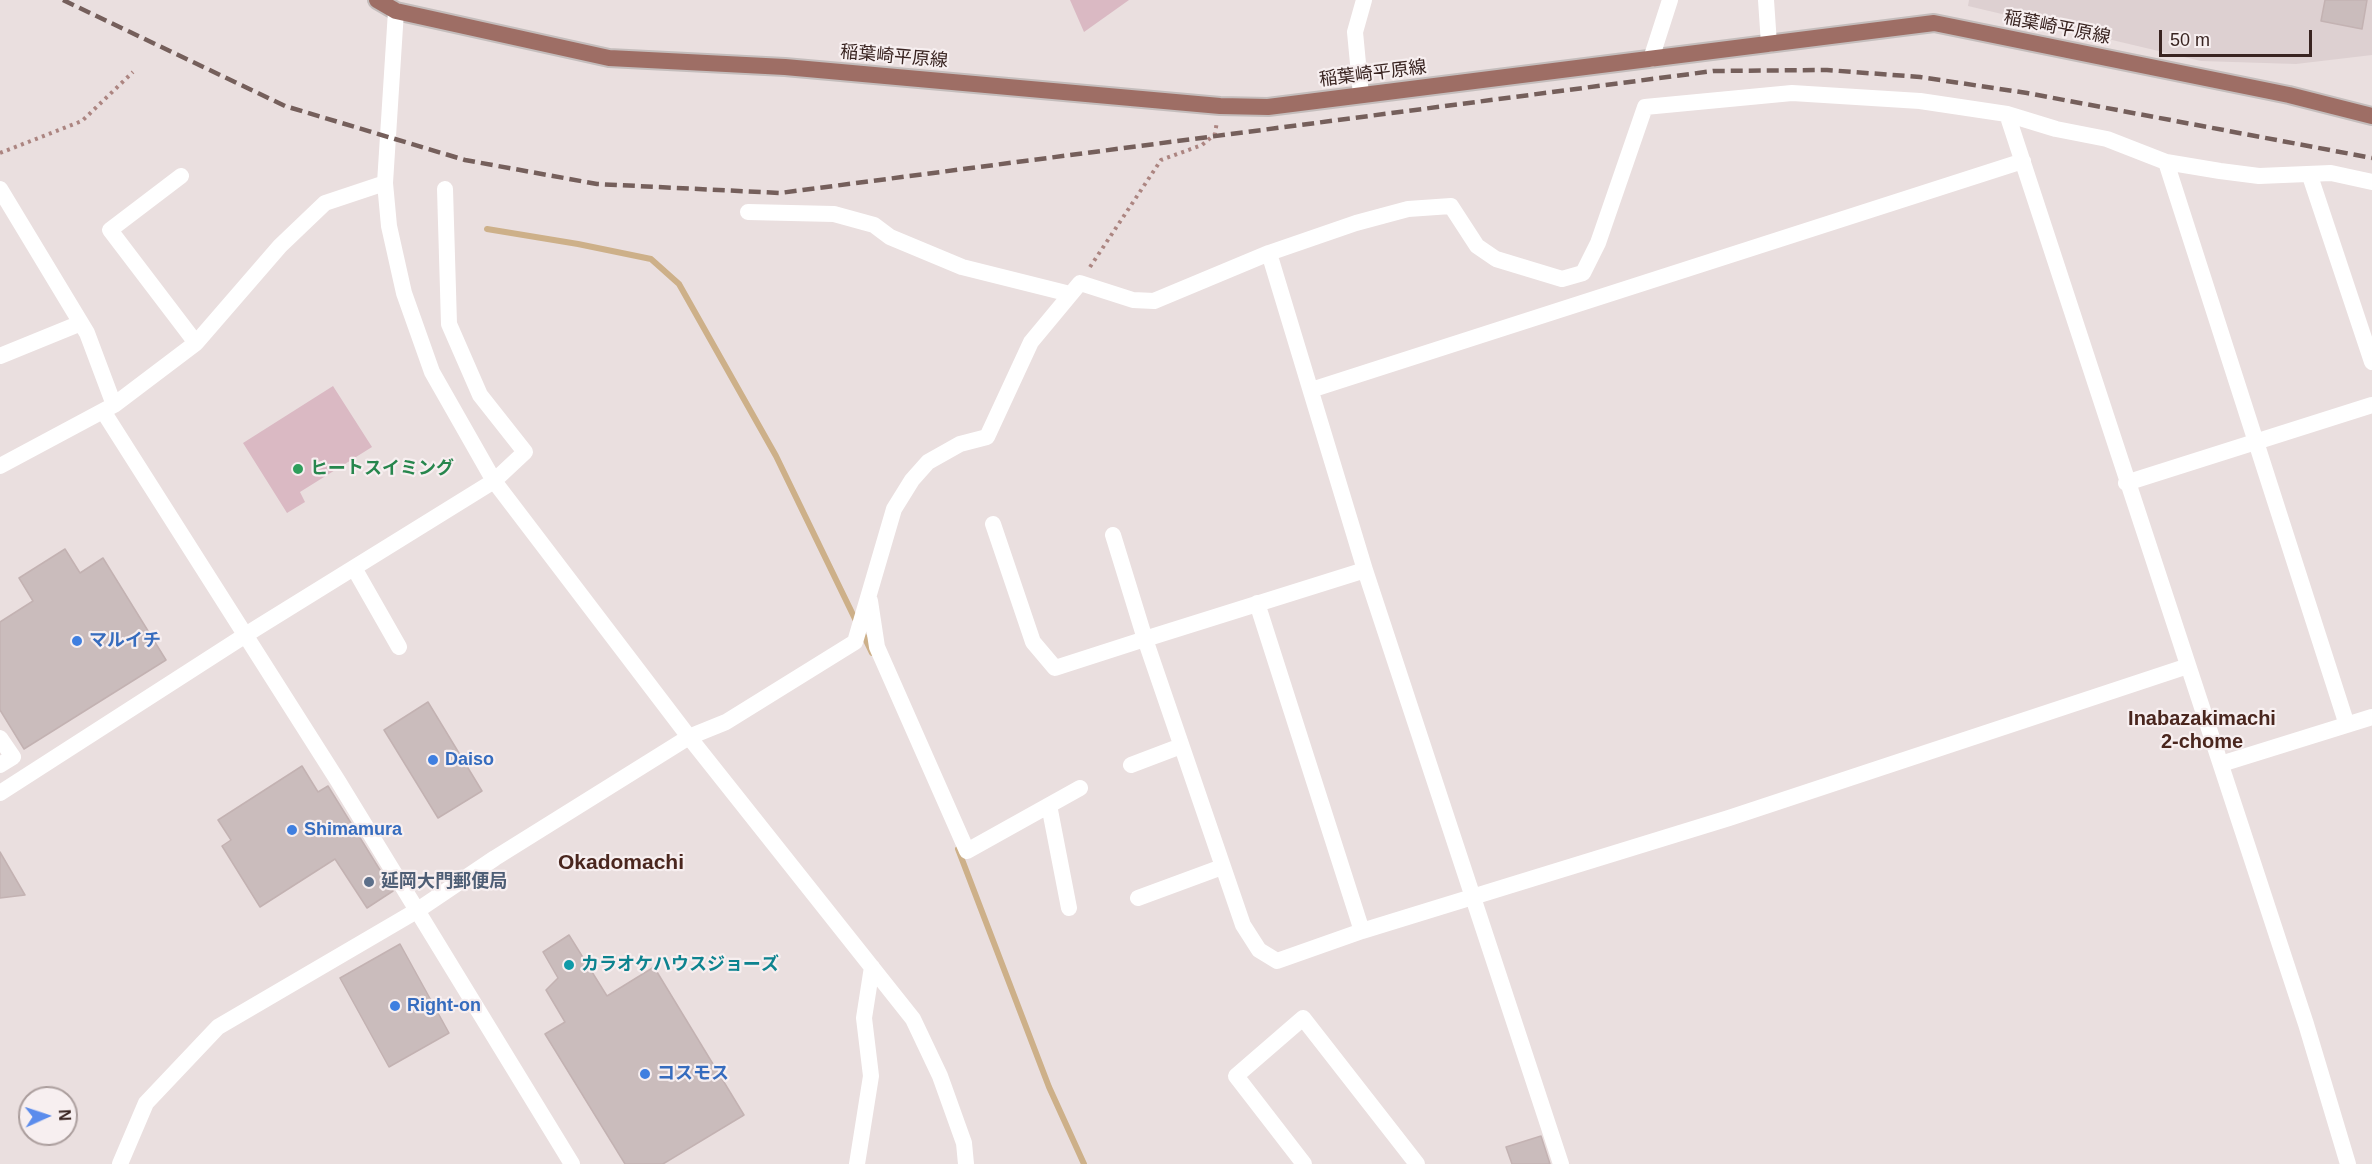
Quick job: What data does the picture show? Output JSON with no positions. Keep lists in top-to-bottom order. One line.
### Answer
{"streets":{"main road":["稲葉崎平原線"]},"districts":["Inabazakimachi 2-chome","Okadomachi"],"places":["ヒートスイミング","マルイチ","Daiso","Shimamura","延岡大門郵便局","カラオケハウスジョーズ","Right-on","コスモス"],"scale_bar":"50 m","north":"right"}
